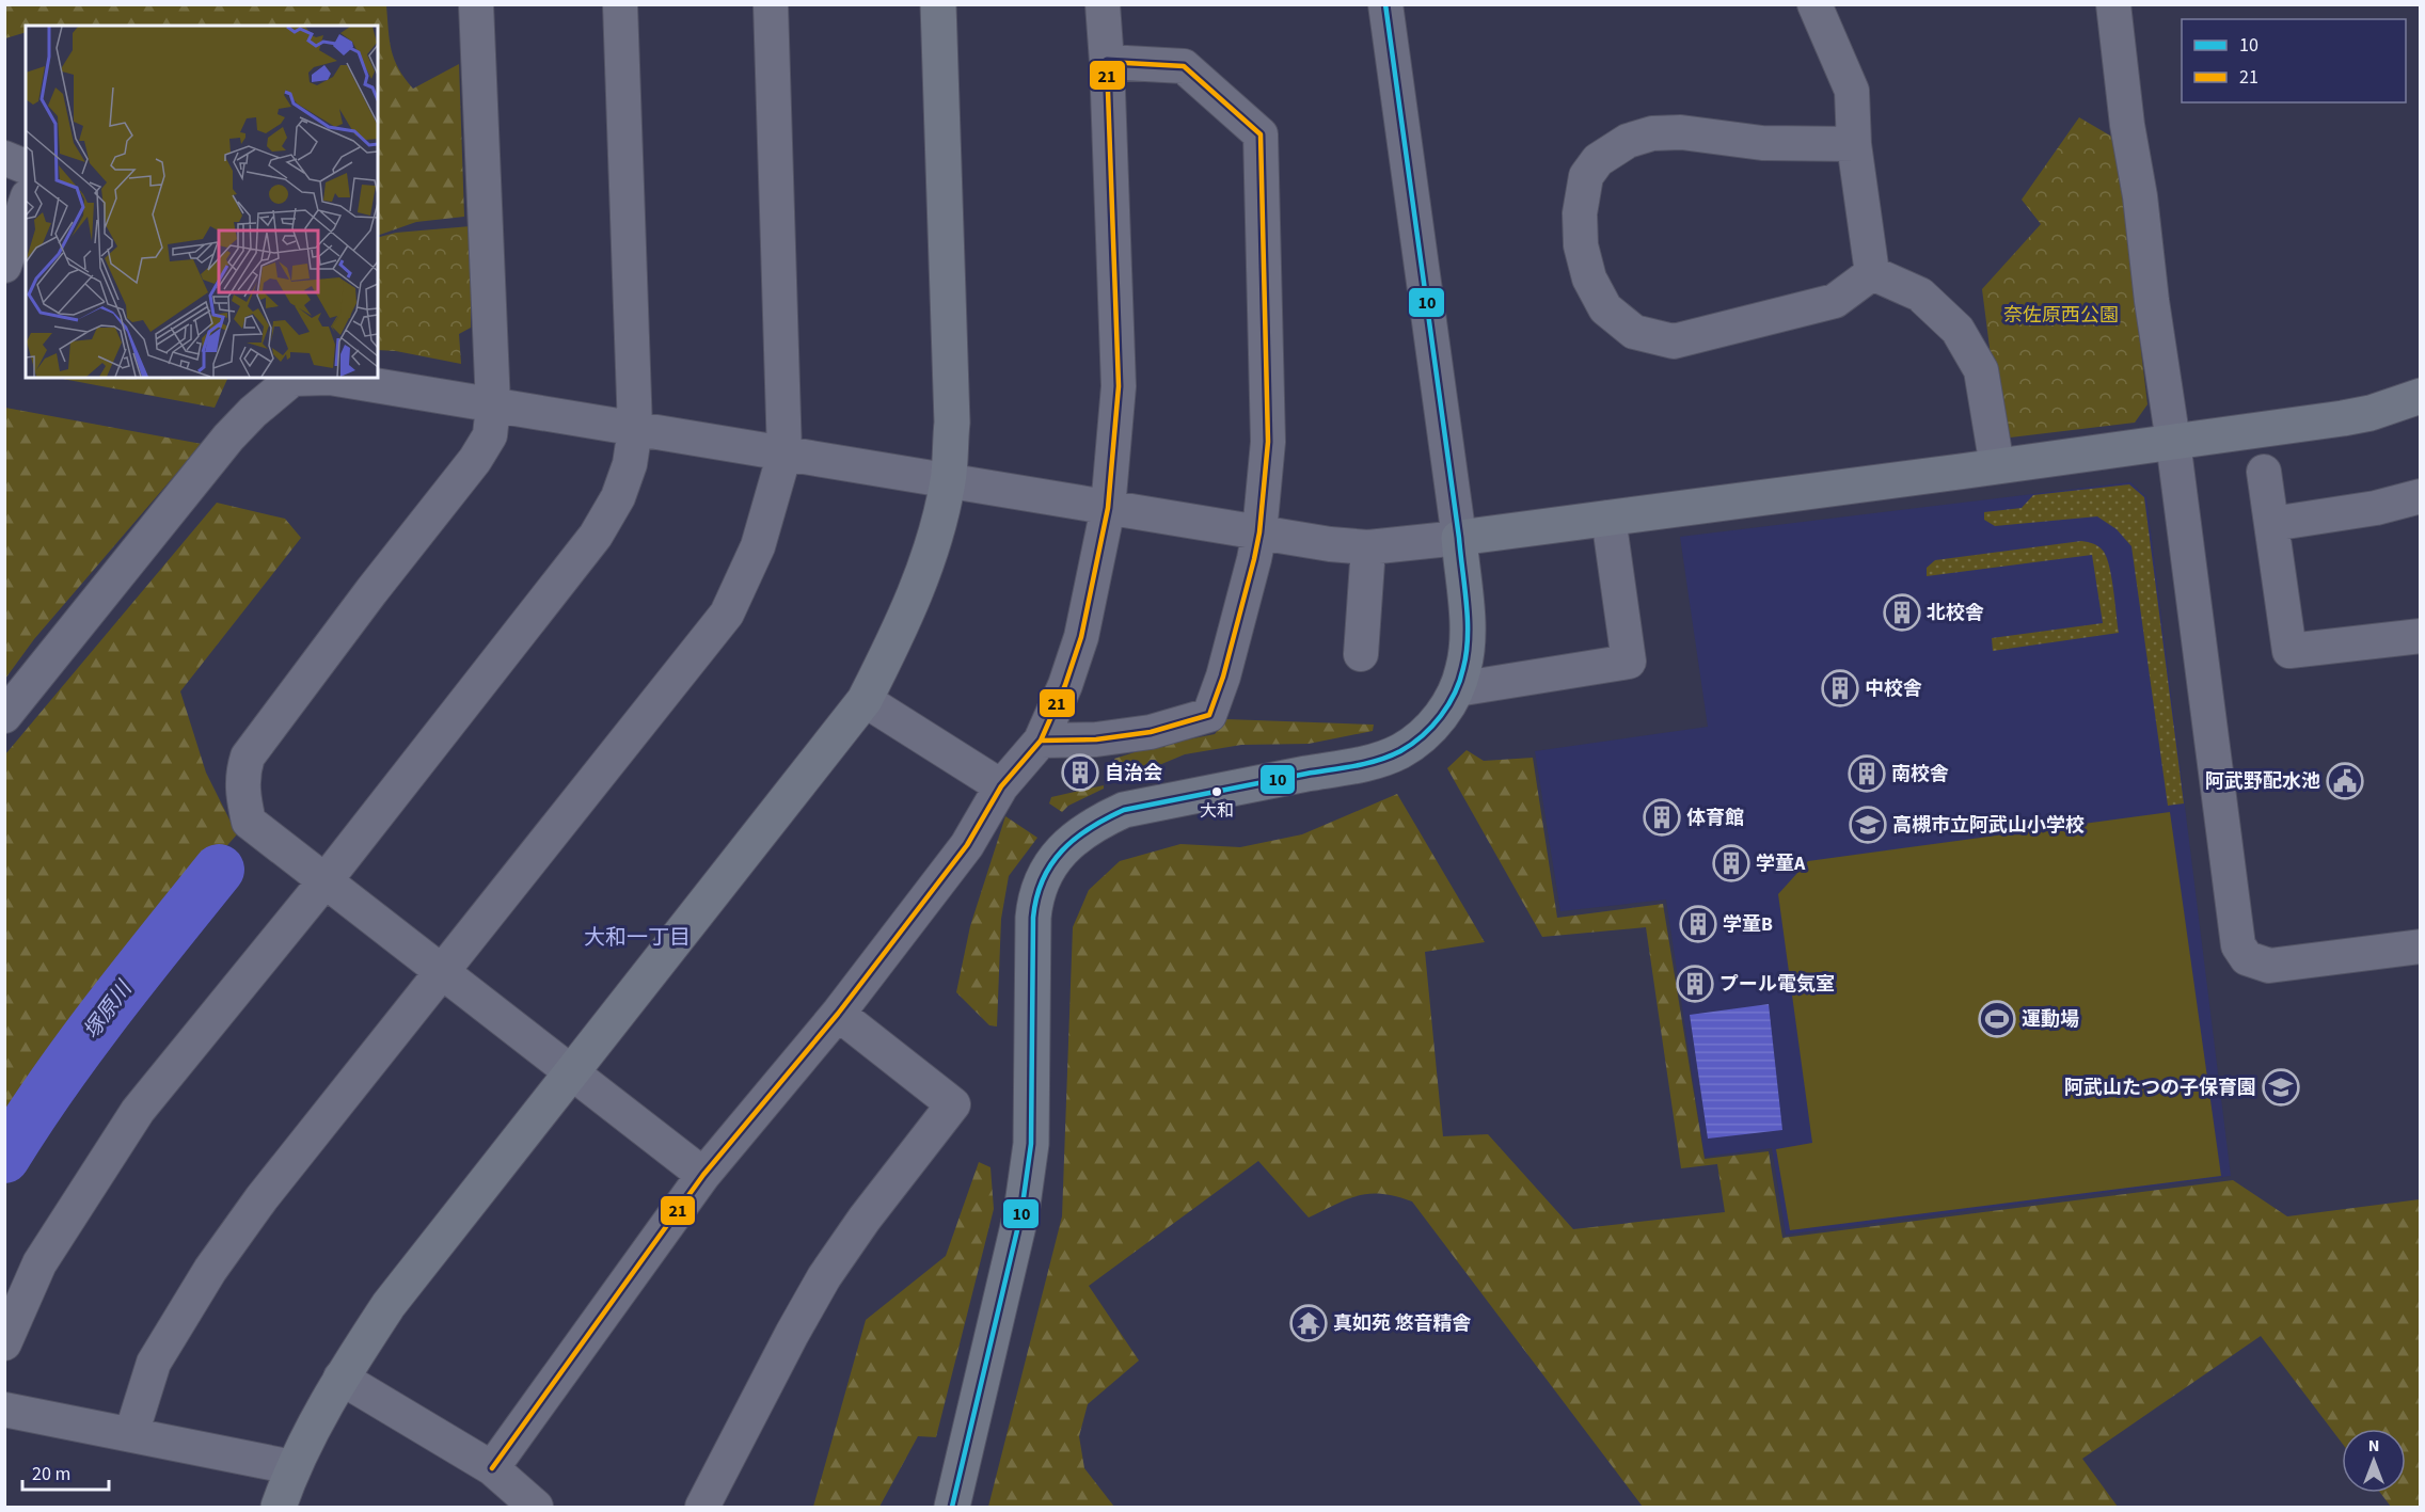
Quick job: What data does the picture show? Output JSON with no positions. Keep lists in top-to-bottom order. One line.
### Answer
{"districts":["大和一丁目"],"water":["塚原川"],"parks":["奈佐原西公園"],"places":{"building":["北校舎","中校舎","自治会","南校舎","体育館","学童A","学童B","プール電気室"],"public building":["阿武野配水池"],"other":["大和"],"school or university":["高槻市立阿武山小学校","阿武山たつの子保育園"],"sports":["運動場"],"temple":["真如苑 悠音精舎"]},"lines":["transit line 10","transit line 21"],"legend":["10","21"],"scale_bar":"20 m","north":"top"}
